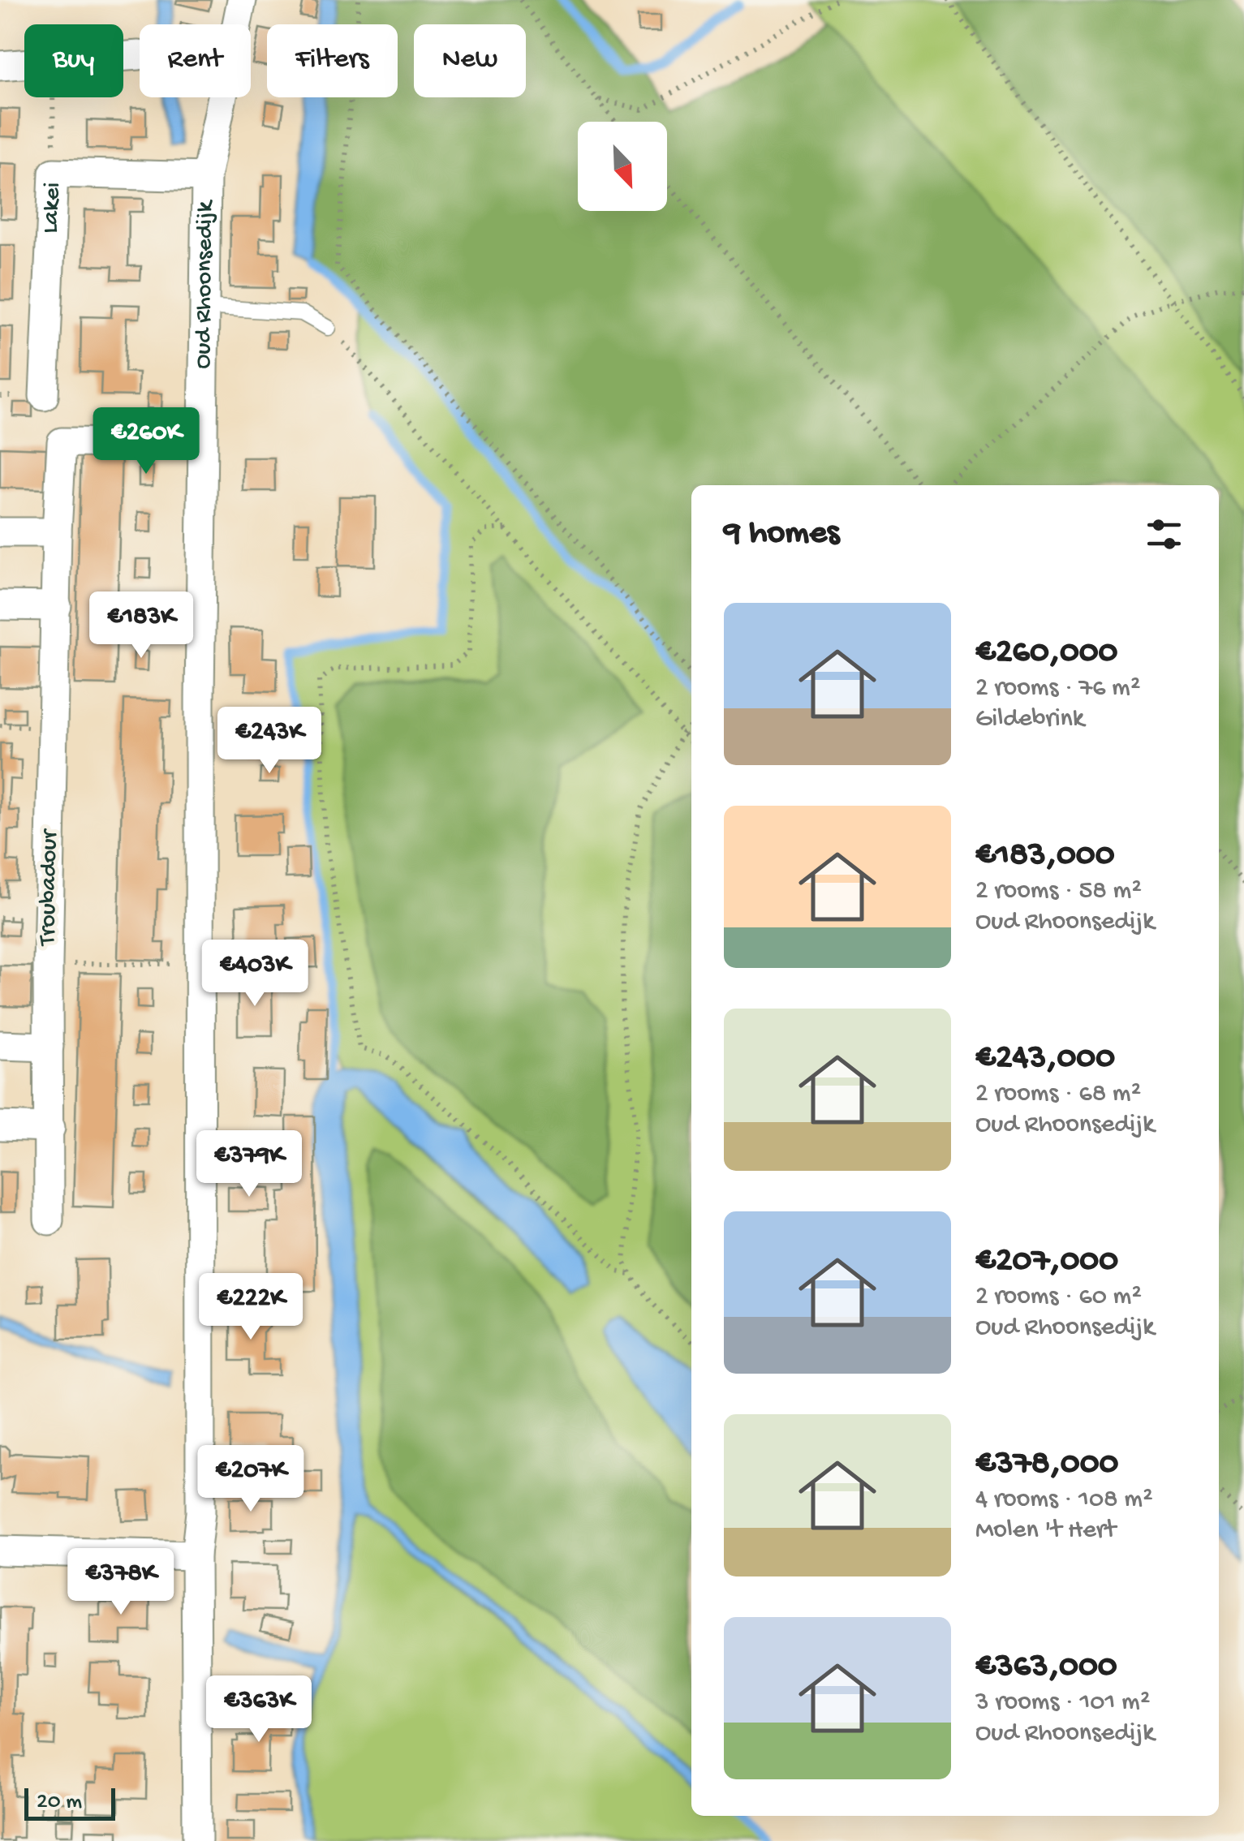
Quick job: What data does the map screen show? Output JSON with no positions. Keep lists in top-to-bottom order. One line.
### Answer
{"streets":{"street":["Lakei","Oud Rhoonsedijk","Troubadour"]},"crossings":[["Lakei","Oud Rhoonsedijk"]],"scale_bar":"20 m","north":"bottom right","page":{"chip":["Buy","Rent","Filters","New"],"price":["€260K","€183K","€243K","€403K","€379K","€222K","€207K","€378K","€363K"],"heading":"9 homes","list":[{"name":"€260,000","note":"2 rooms · 76 m² · Gildebrink"},{"name":"€183,000","note":"2 rooms · 58 m² · Oud Rhoonsedijk"},{"name":"€243,000","note":"2 rooms · 68 m² · Oud Rhoonsedijk"},{"name":"€207,000","note":"2 rooms · 60 m² · Oud Rhoonsedijk"},{"name":"€378,000","note":"4 rooms · 108 m² · Molen 't Hert"},{"name":"€363,000","note":"3 rooms · 101 m² · Oud Rhoonsedijk"}],"scale":"20 m"}}
